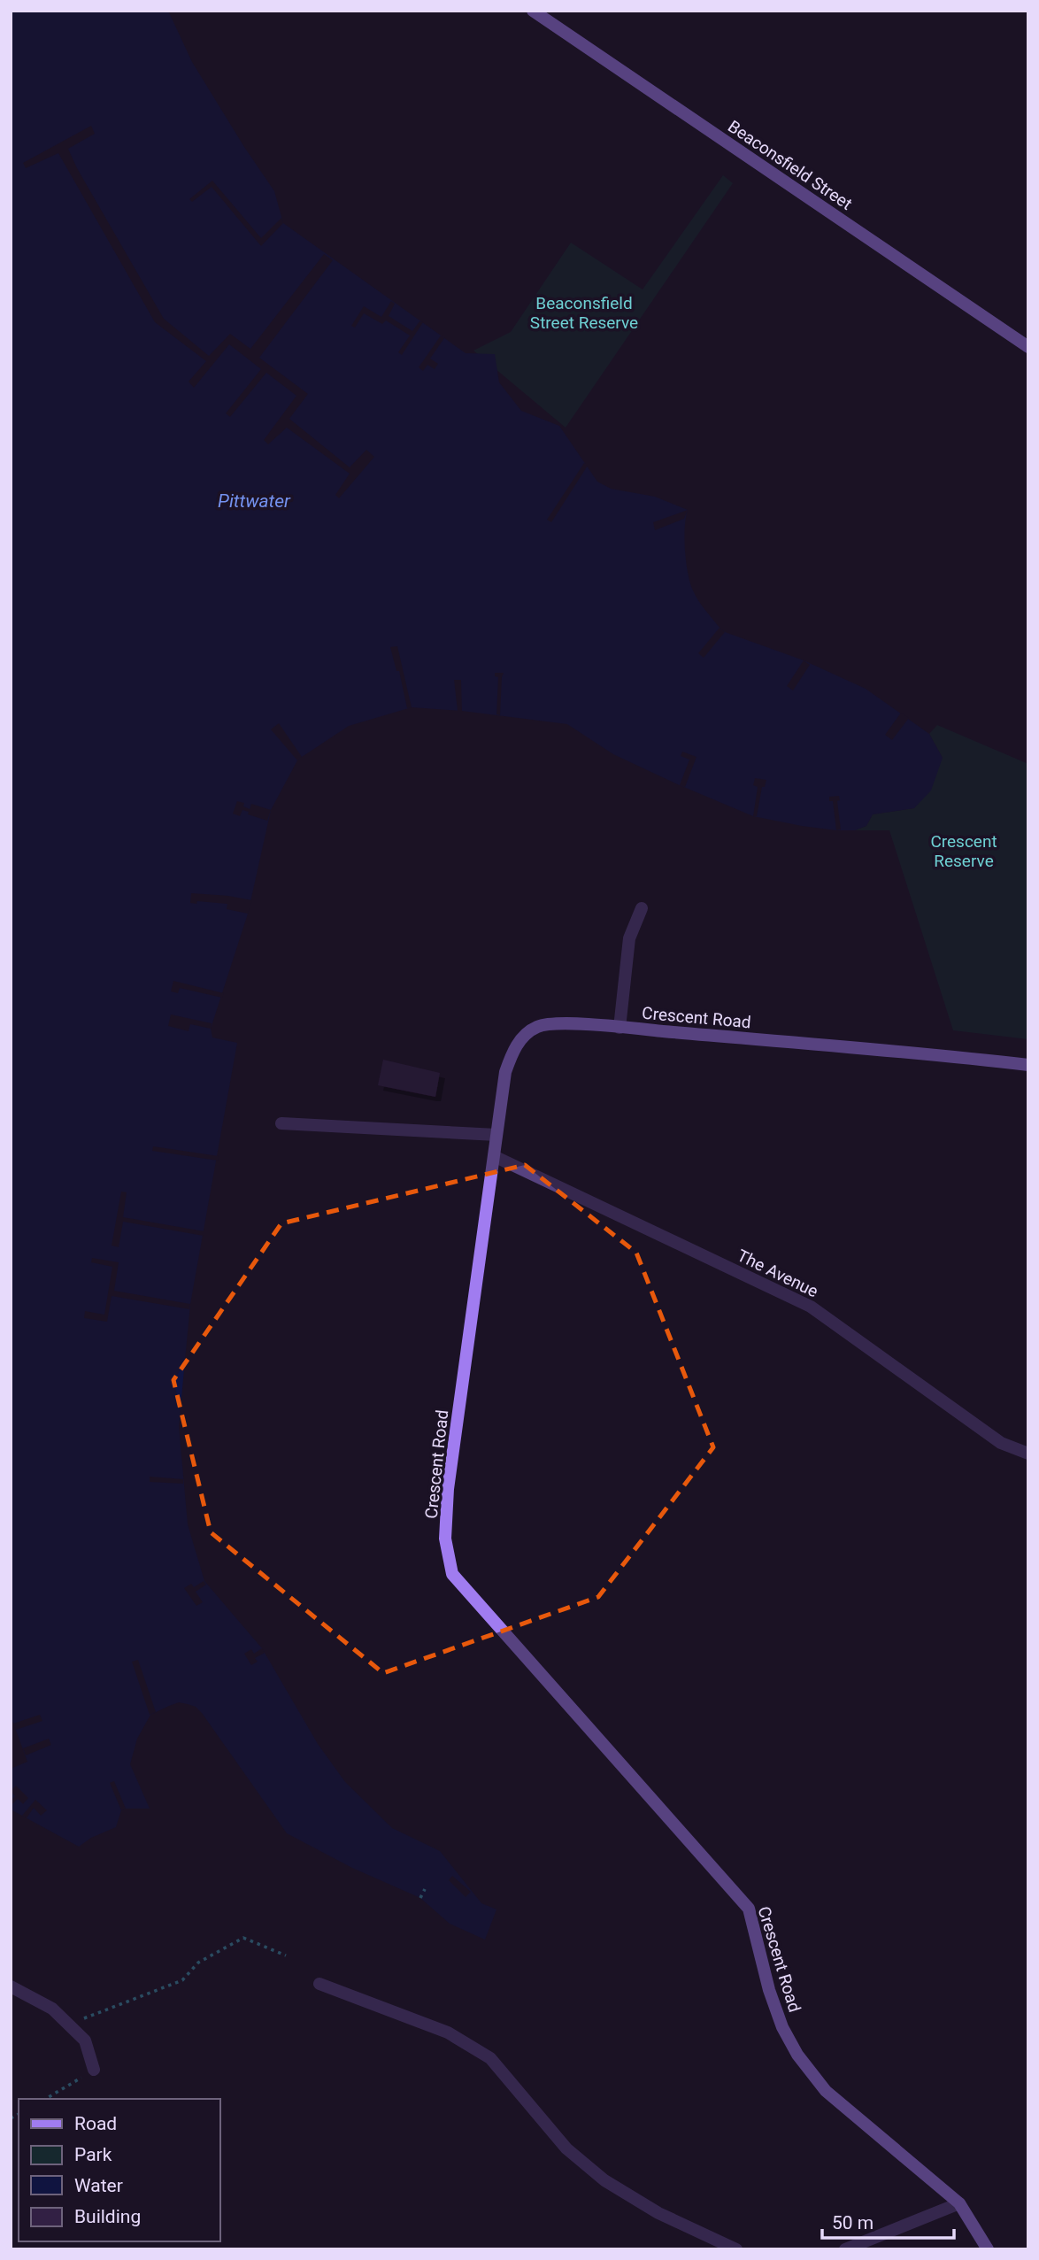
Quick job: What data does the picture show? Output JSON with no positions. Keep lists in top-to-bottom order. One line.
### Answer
{"streets":{"street":["Beaconsfield Street","Crescent Road","The Avenue"]},"crossings":[["Crescent Road","The Avenue"]],"water":["Pittwater"],"parks":["Beaconsfield Street Reserve","Crescent Reserve"],"legend":["Road","Park","Water","Building"],"scale_bar":"50 m"}
